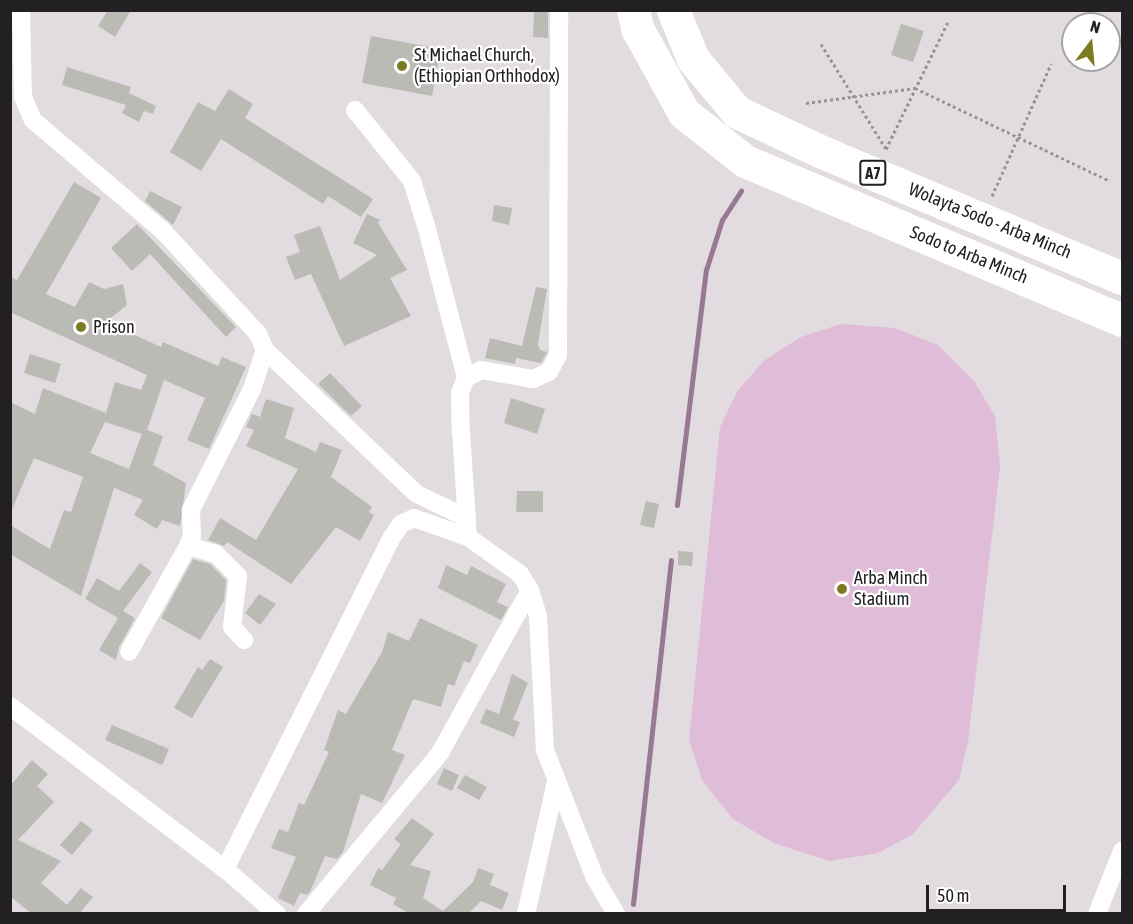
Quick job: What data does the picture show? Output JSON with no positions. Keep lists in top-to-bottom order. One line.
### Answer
{"streets":{"highway":["A7","Wolayta Sodo - Arba Minch","Sodo to Arba Minch"]},"places":["St Michael Church, (Ethiopian Orthhodox)","Prison","Arba Minch Stadium"],"scale_bar":"50 m","north":"top"}
